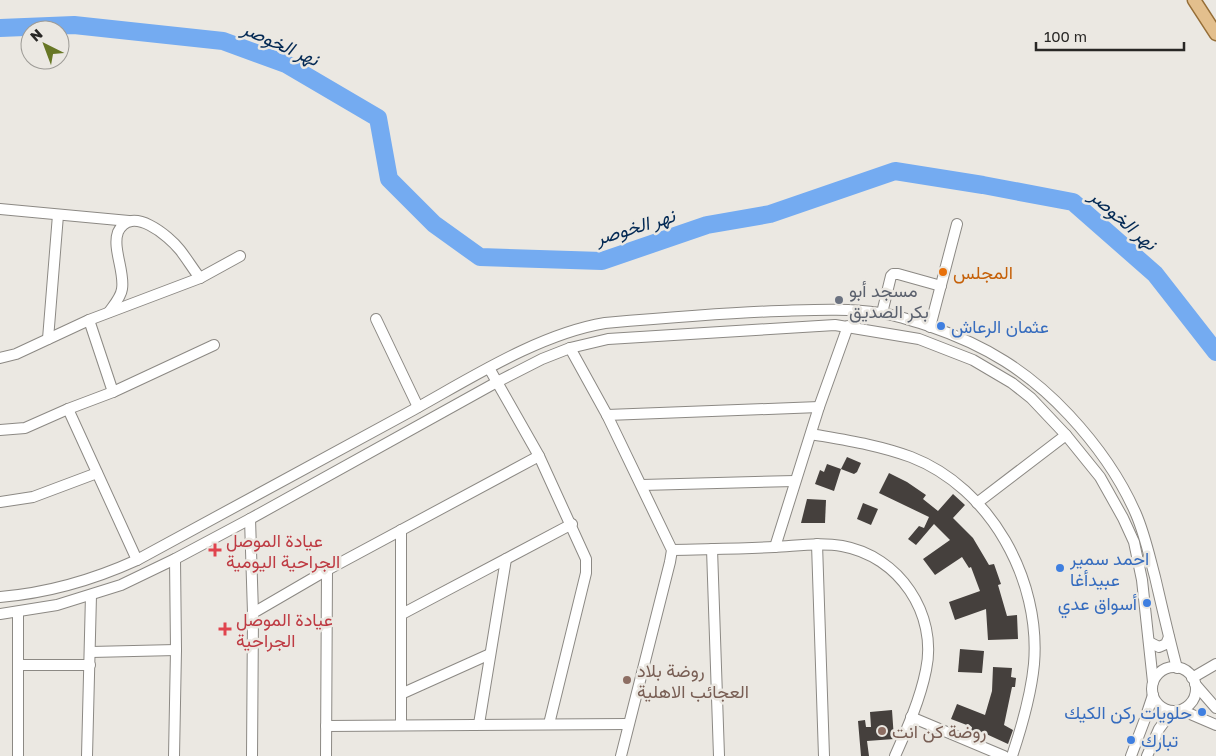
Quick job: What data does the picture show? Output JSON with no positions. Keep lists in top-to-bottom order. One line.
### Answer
{"water":["نهر الخوصر"],"places":{"other":["المجلس","مسجد أبو بكر الصديق","عثمان الرعاش","احمد سمير عبيدأغا","أسواق عدي","روضة بلاد العجائب الاهلية","حلويات ركن الكيك","روضة كن انت","تبارك"],"health":["عيادة الموصل الجراحية اليومية","عيادة الموصل الجراحية"]},"scale_bar":"100 m","north":"top left"}
